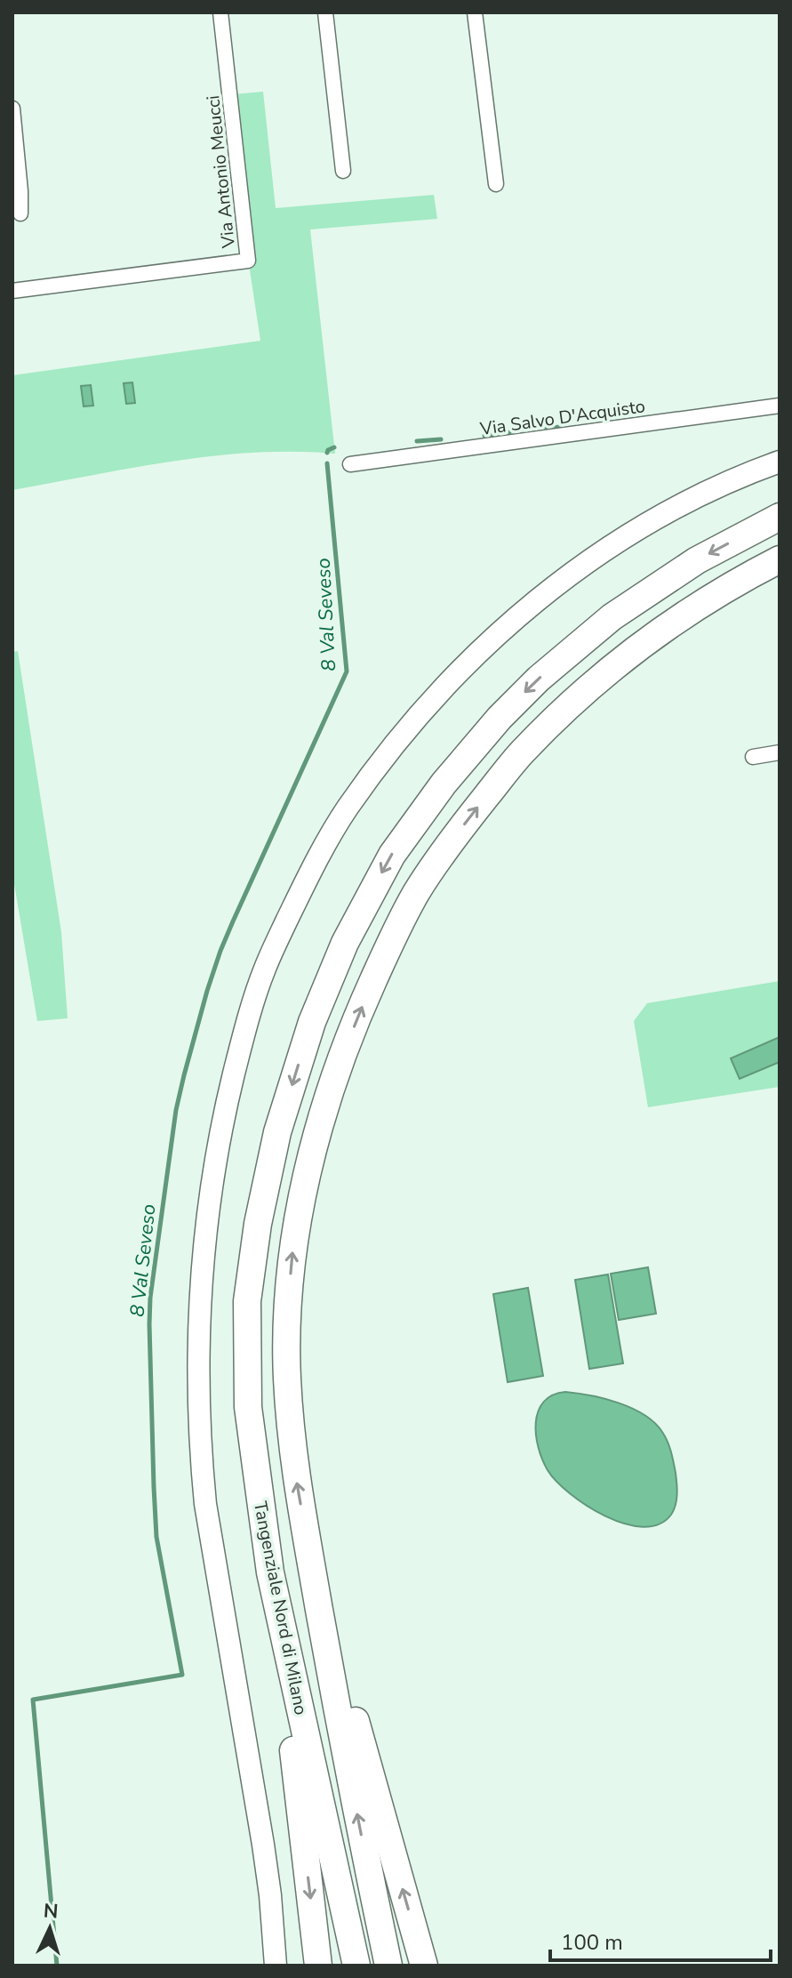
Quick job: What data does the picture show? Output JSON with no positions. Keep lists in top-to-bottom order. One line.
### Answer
{"streets":{"highway":["Tangenziale Nord di Milano"],"street":["Via Antonio Meucci","Via Salvo D'Acquisto"]},"water":["8 Val Seveso"],"scale_bar":"100 m","north":"top"}
